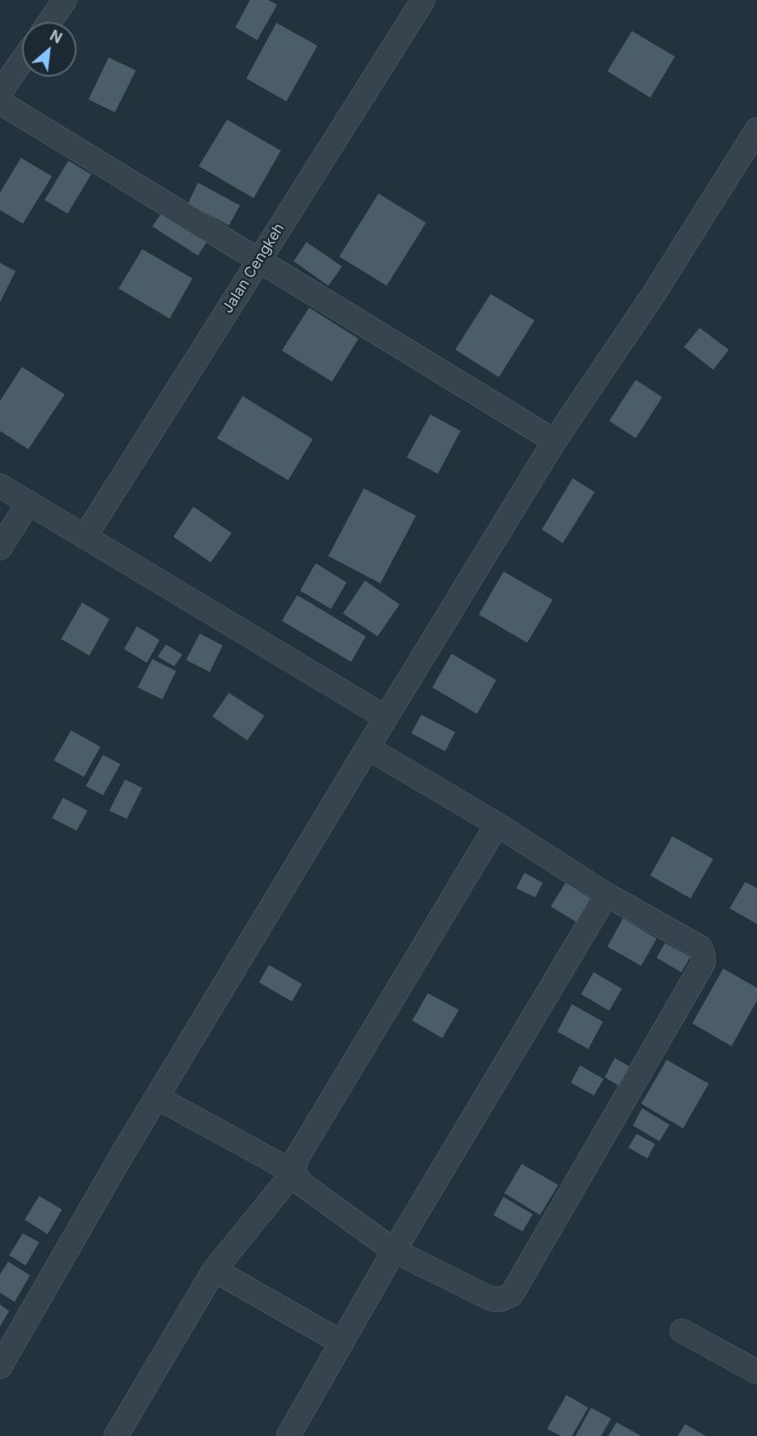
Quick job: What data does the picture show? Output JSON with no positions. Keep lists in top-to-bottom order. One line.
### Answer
{"streets":{"street":["Jalan Cengkeh"]},"north":"top right"}
